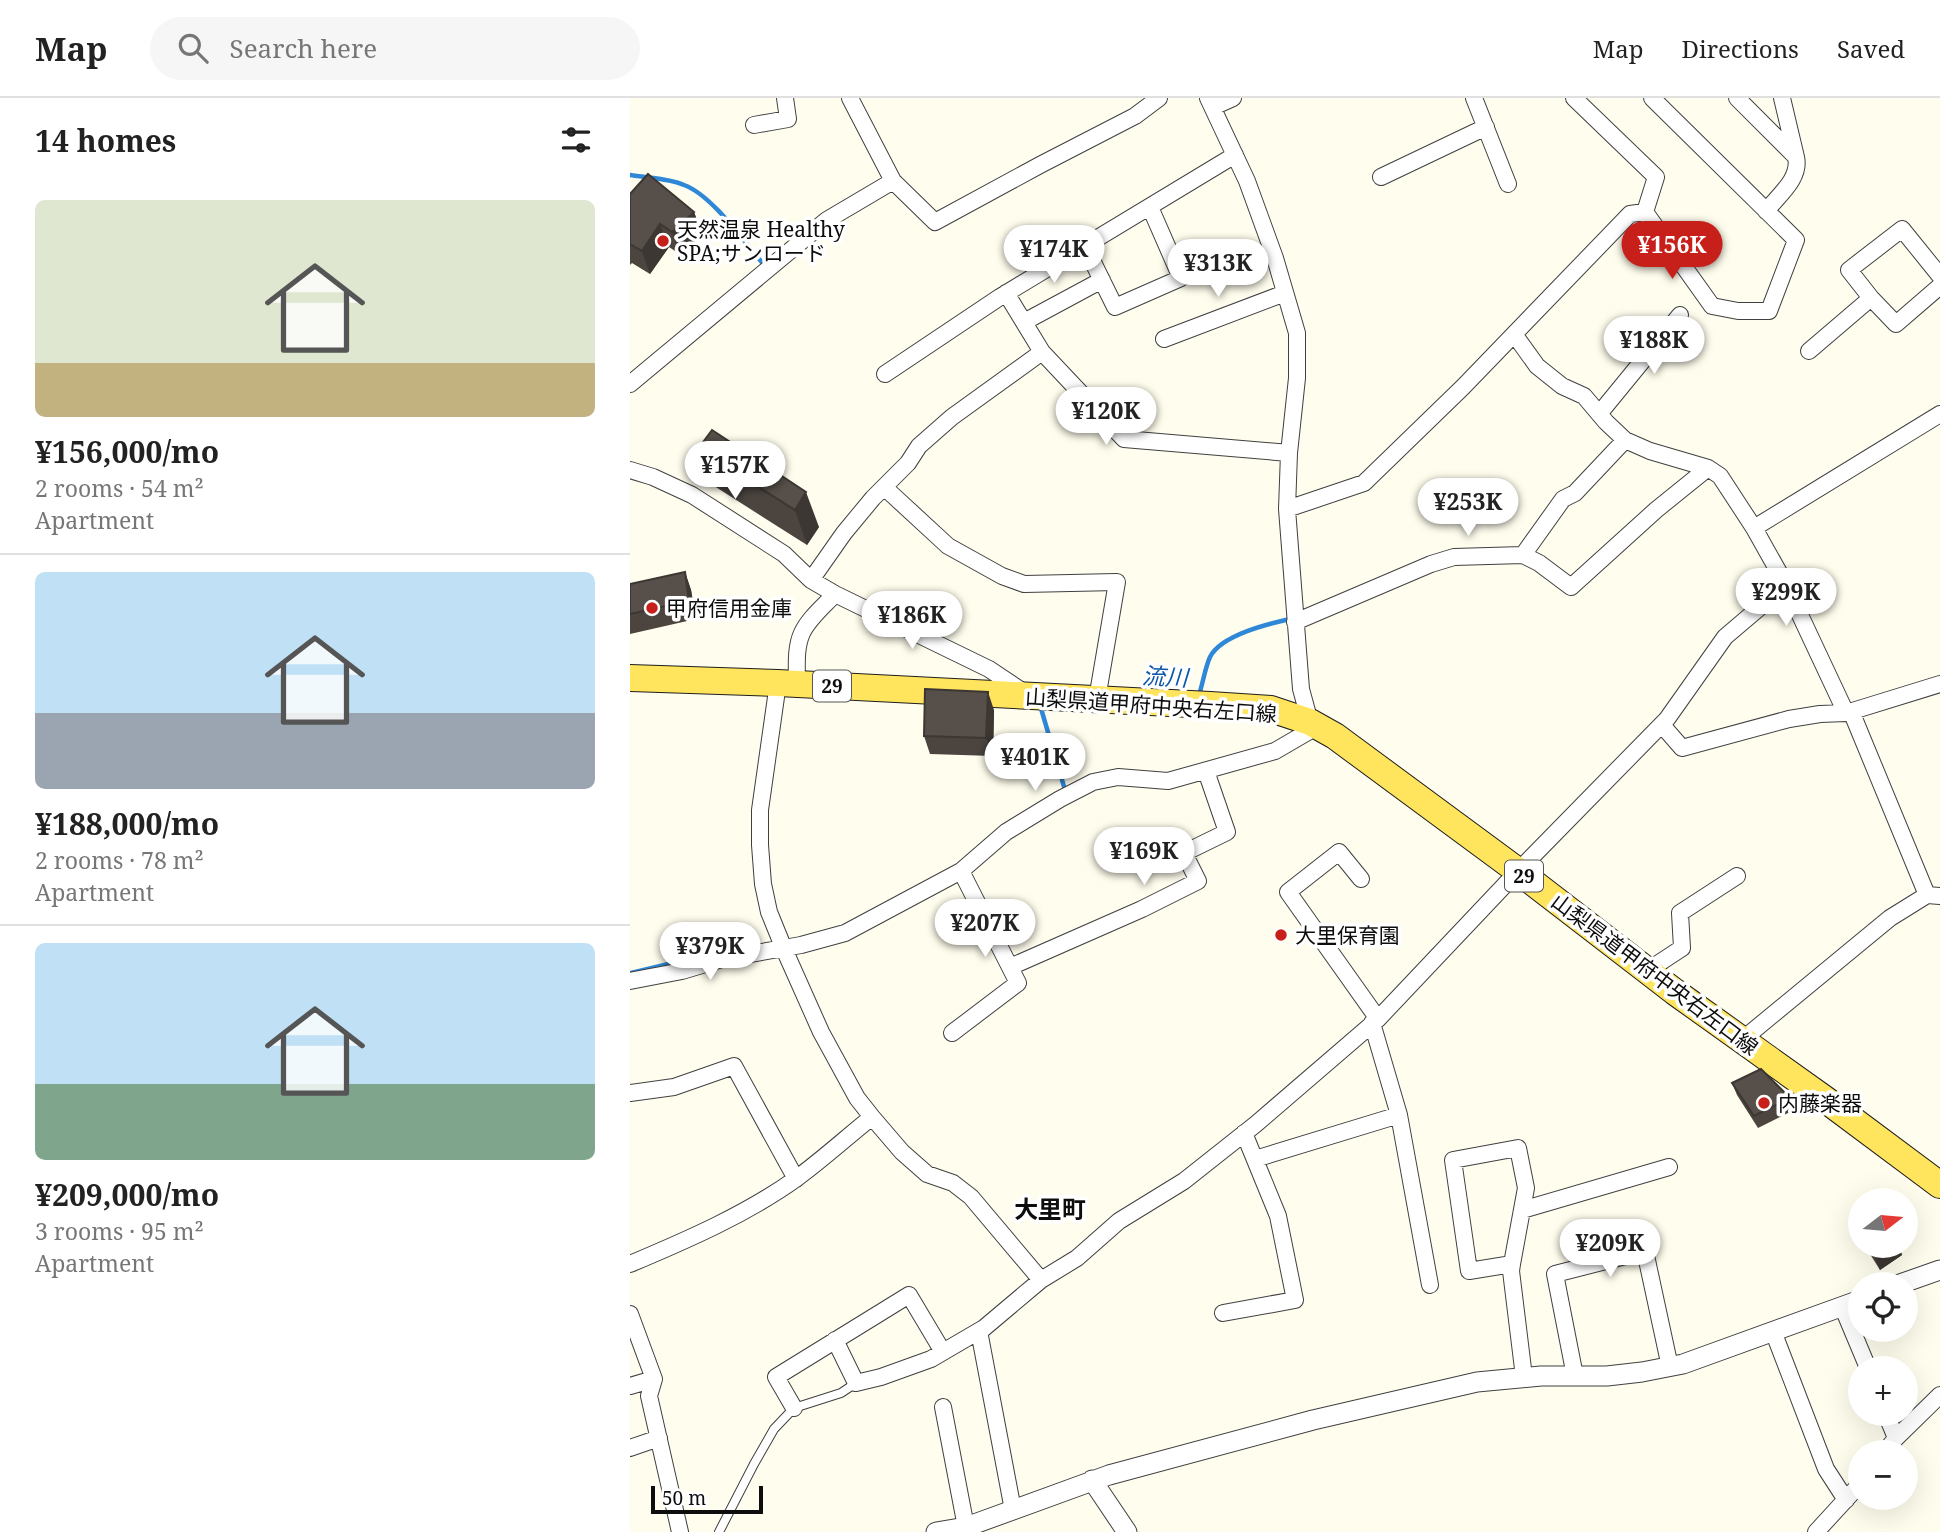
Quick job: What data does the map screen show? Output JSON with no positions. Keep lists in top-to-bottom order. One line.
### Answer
{"streets":{"main road":["29","山梨県道甲府中央右左口線"]},"districts":["大里町"],"water":["流川"],"places":["天然温泉 Healthy SPA;サンロード","甲府信用金庫","大里保育園","内藤楽器"],"scale_bar":"50 m","north":"right","page":{"header":"Map","search":"Search here","nav":["Map","Directions","Saved"],"heading":"14 homes","list":[{"name":"¥156,000/mo","note":"2 rooms · 54 m² · Apartment"},{"name":"¥188,000/mo","note":"2 rooms · 78 m² · Apartment"},{"name":"¥209,000/mo","note":"3 rooms · 95 m² · Apartment"}],"price":["¥156K","¥174K","¥313K","¥188K","¥120K","¥157K","¥253K","¥299K","¥186K","¥401K","¥169K","¥207K","¥379K","¥209K"],"map_buttons":["+","−"],"scale":"50 m"}}
